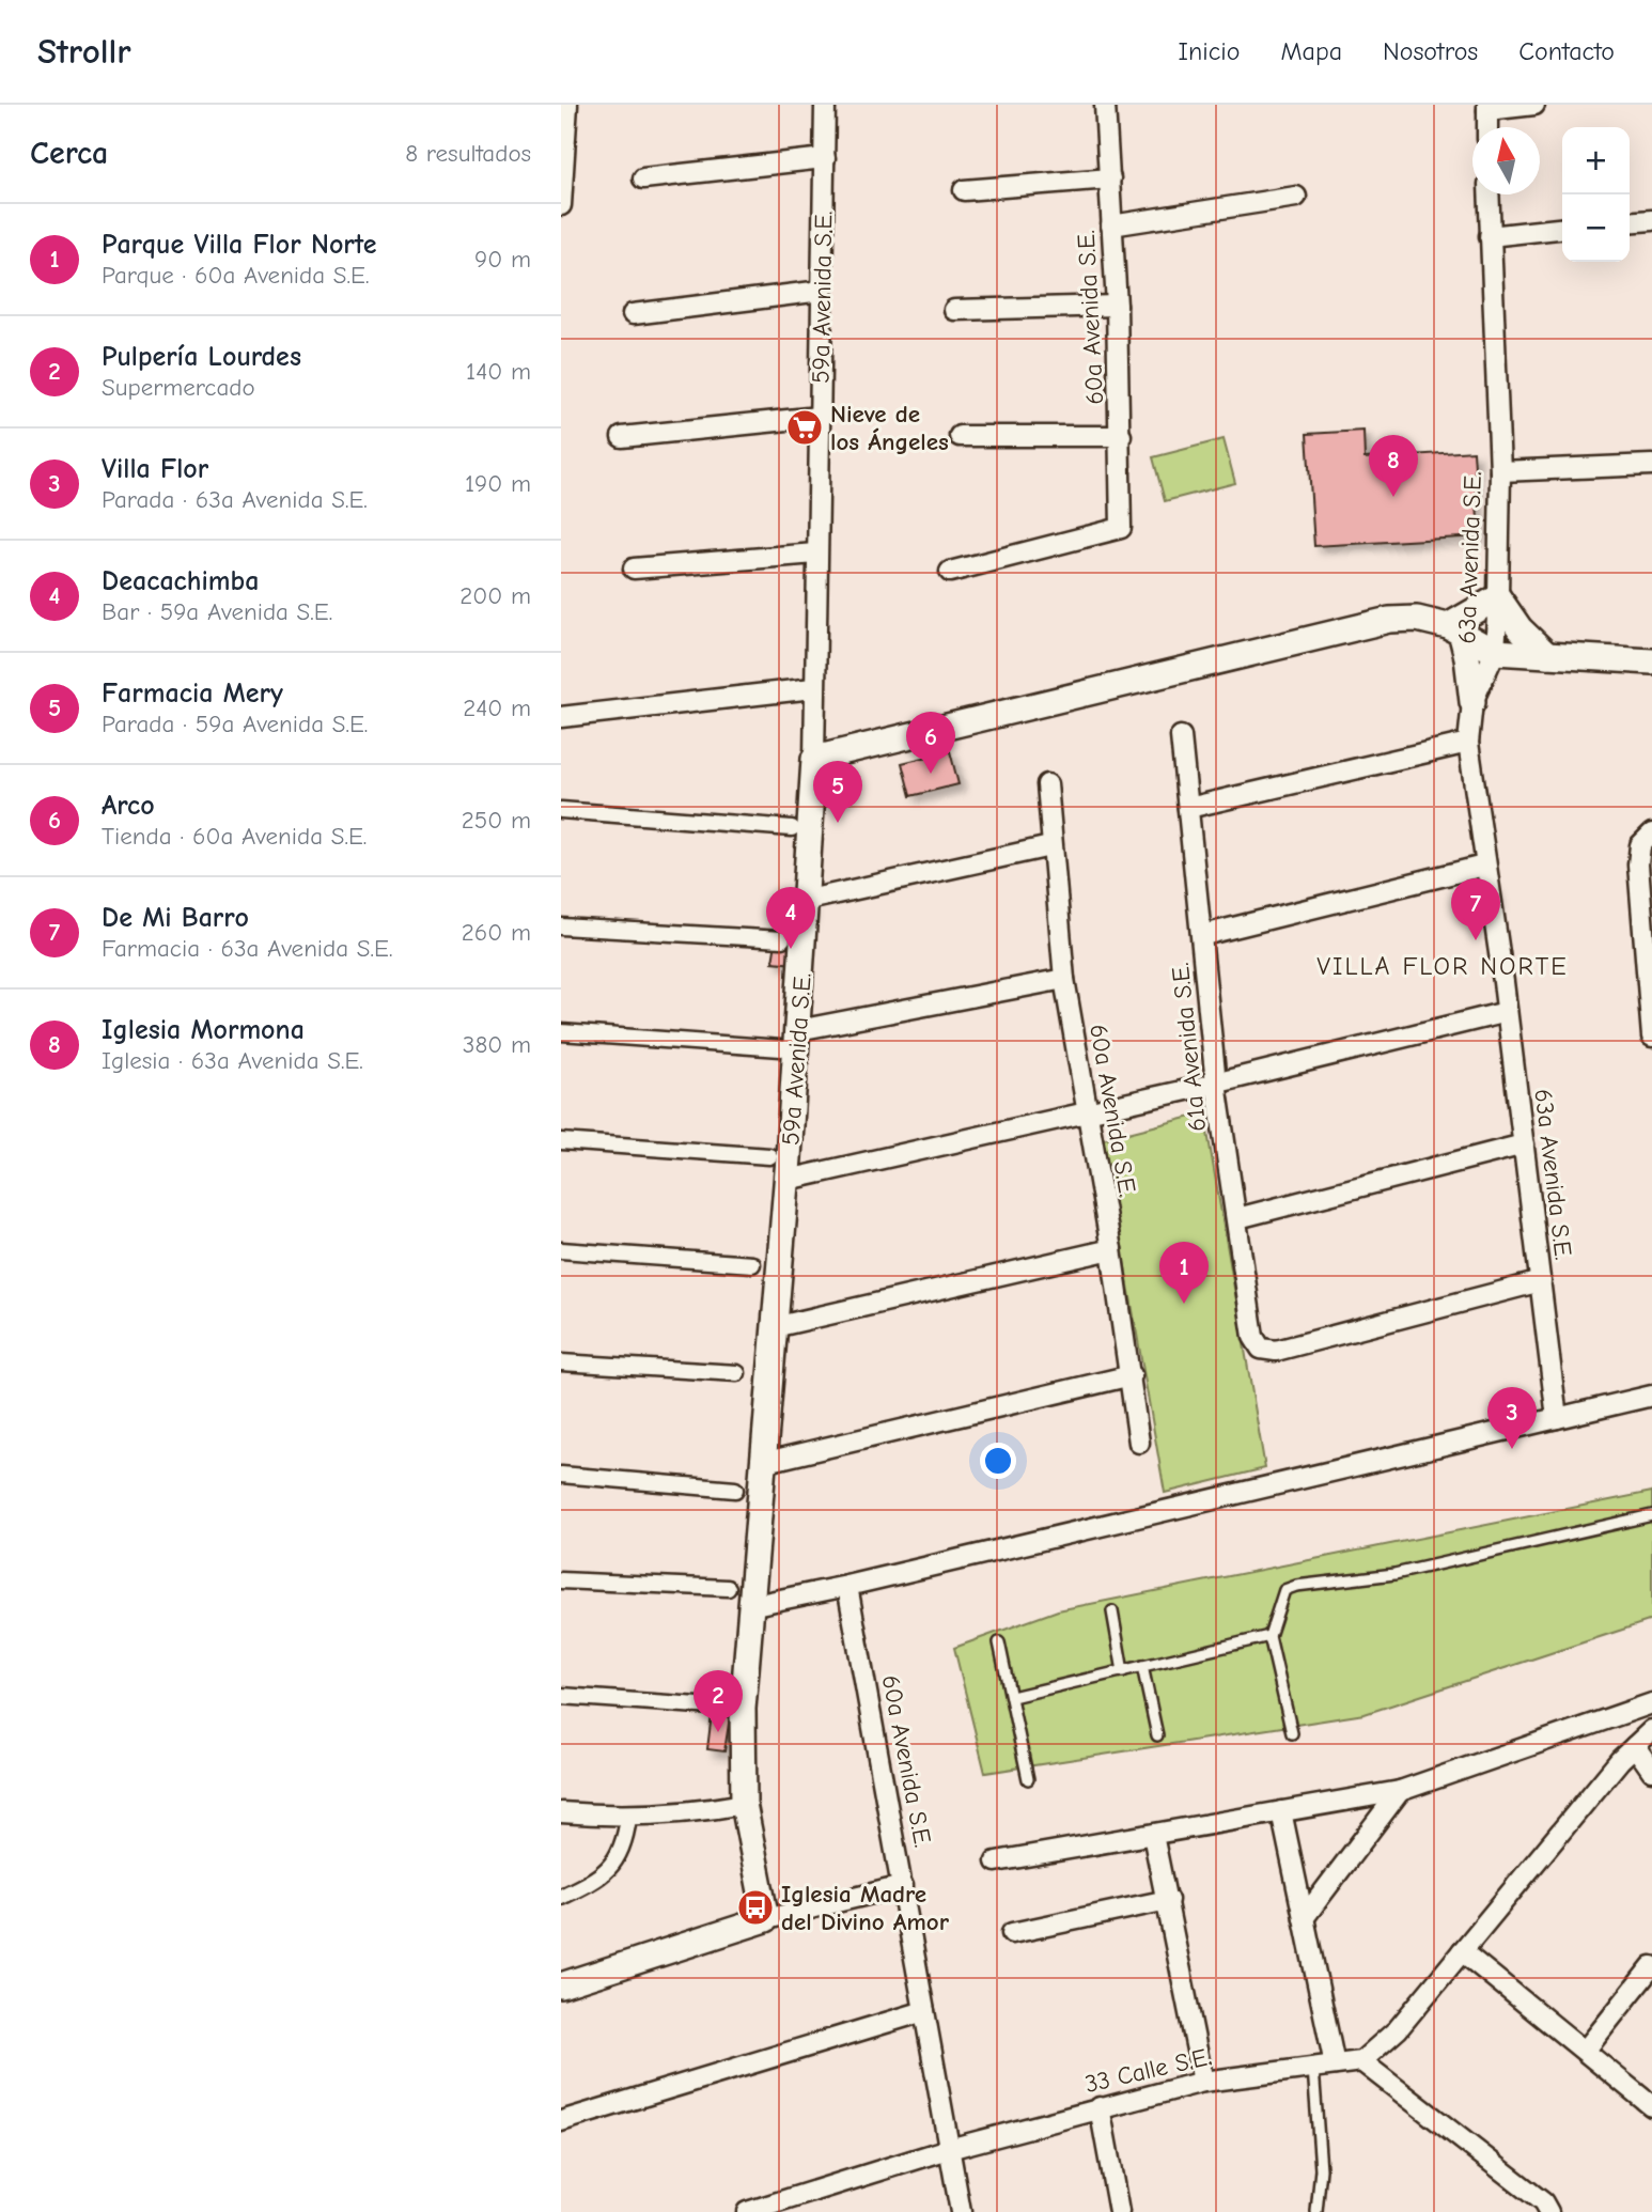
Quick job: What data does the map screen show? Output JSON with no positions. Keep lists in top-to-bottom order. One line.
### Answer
{"streets":{"street":["59a Avenida S.E.","60a Avenida S.E.","63a Avenida S.E.","61a Avenida S.E.","33 Calle S.E."]},"crossings":[["60a Avenida S.E.","33 Calle S.E."],["63a Avenida S.E.","61a Avenida S.E."]],"districts":["VILLA FLOR NORTE"],"places":{"supermarket":["Nieve de los Ángeles"],"bus stop":["Iglesia Madre del Divino Amor"]},"north":"top","page":{"header":"Strollr","nav":["Inicio","Mapa","Nosotros","Contacto"],"heading":["Cerca","8 resultados"],"map_buttons":["+","−"],"list":[{"mark":"1","name":"Parque Villa Flor Norte","note":"Parque · 60a Avenida S.E.","value":"90 m"},{"mark":"2","name":"Pulpería Lourdes","note":"Supermercado","value":"140 m"},{"mark":"3","name":"Villa Flor","note":"Parada · 63a Avenida S.E.","value":"190 m"},{"mark":"4","name":"Deacachimba","note":"Bar · 59a Avenida S.E.","value":"200 m"},{"mark":"5","name":"Farmacia Mery","note":"Parada · 59a Avenida S.E.","value":"240 m"},{"mark":"6","name":"Arco","note":"Tienda · 60a Avenida S.E.","value":"250 m"},{"mark":"7","name":"De Mi Barro","note":"Farmacia · 63a Avenida S.E.","value":"260 m"},{"mark":"8","name":"Iglesia Mormona","note":"Iglesia · 63a Avenida S.E.","value":"380 m"}],"pins":["8","6","5","7","4","1","3","2"]}}
